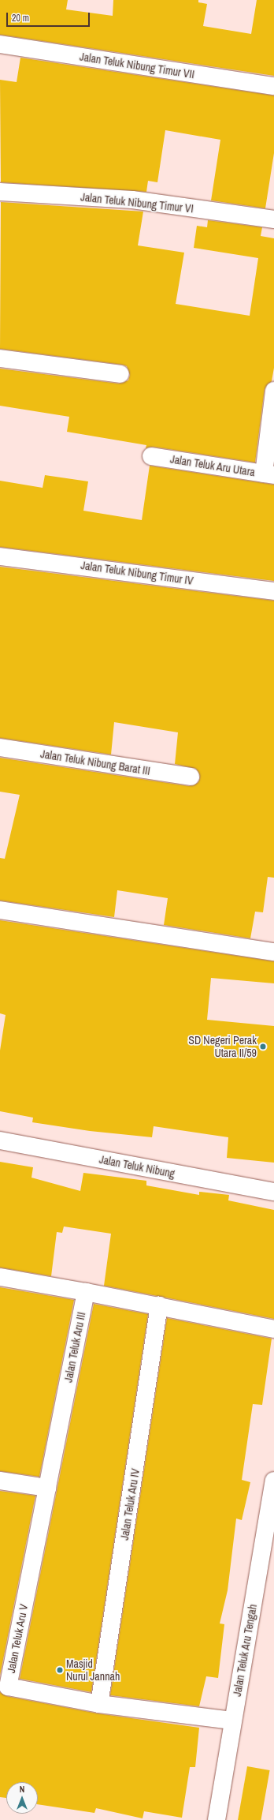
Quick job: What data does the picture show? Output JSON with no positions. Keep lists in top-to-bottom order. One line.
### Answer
{"streets":{"street":["Jalan Teluk Nibung Timur VII","Jalan Teluk Nibung Timur VI","Jalan Teluk Aru Utara","Jalan Teluk Nibung Timur IV","Jalan Teluk Nibung Barat III","Jalan Teluk Nibung","Jalan Teluk Aru III","Jalan Teluk Aru IV","Jalan Teluk Aru V","Jalan Teluk Aru Tengah"]},"crossings":[["Jalan Teluk Aru III","Jalan Teluk Aru V"],["Jalan Teluk Aru IV","Jalan Teluk Aru V"],["Jalan Teluk Aru V","Jalan Teluk Aru Tengah"]],"places":["SD Negeri Perak Utara II/59","Masjid Nurul Jannah"],"scale_bar":"20 m","north":"top"}
